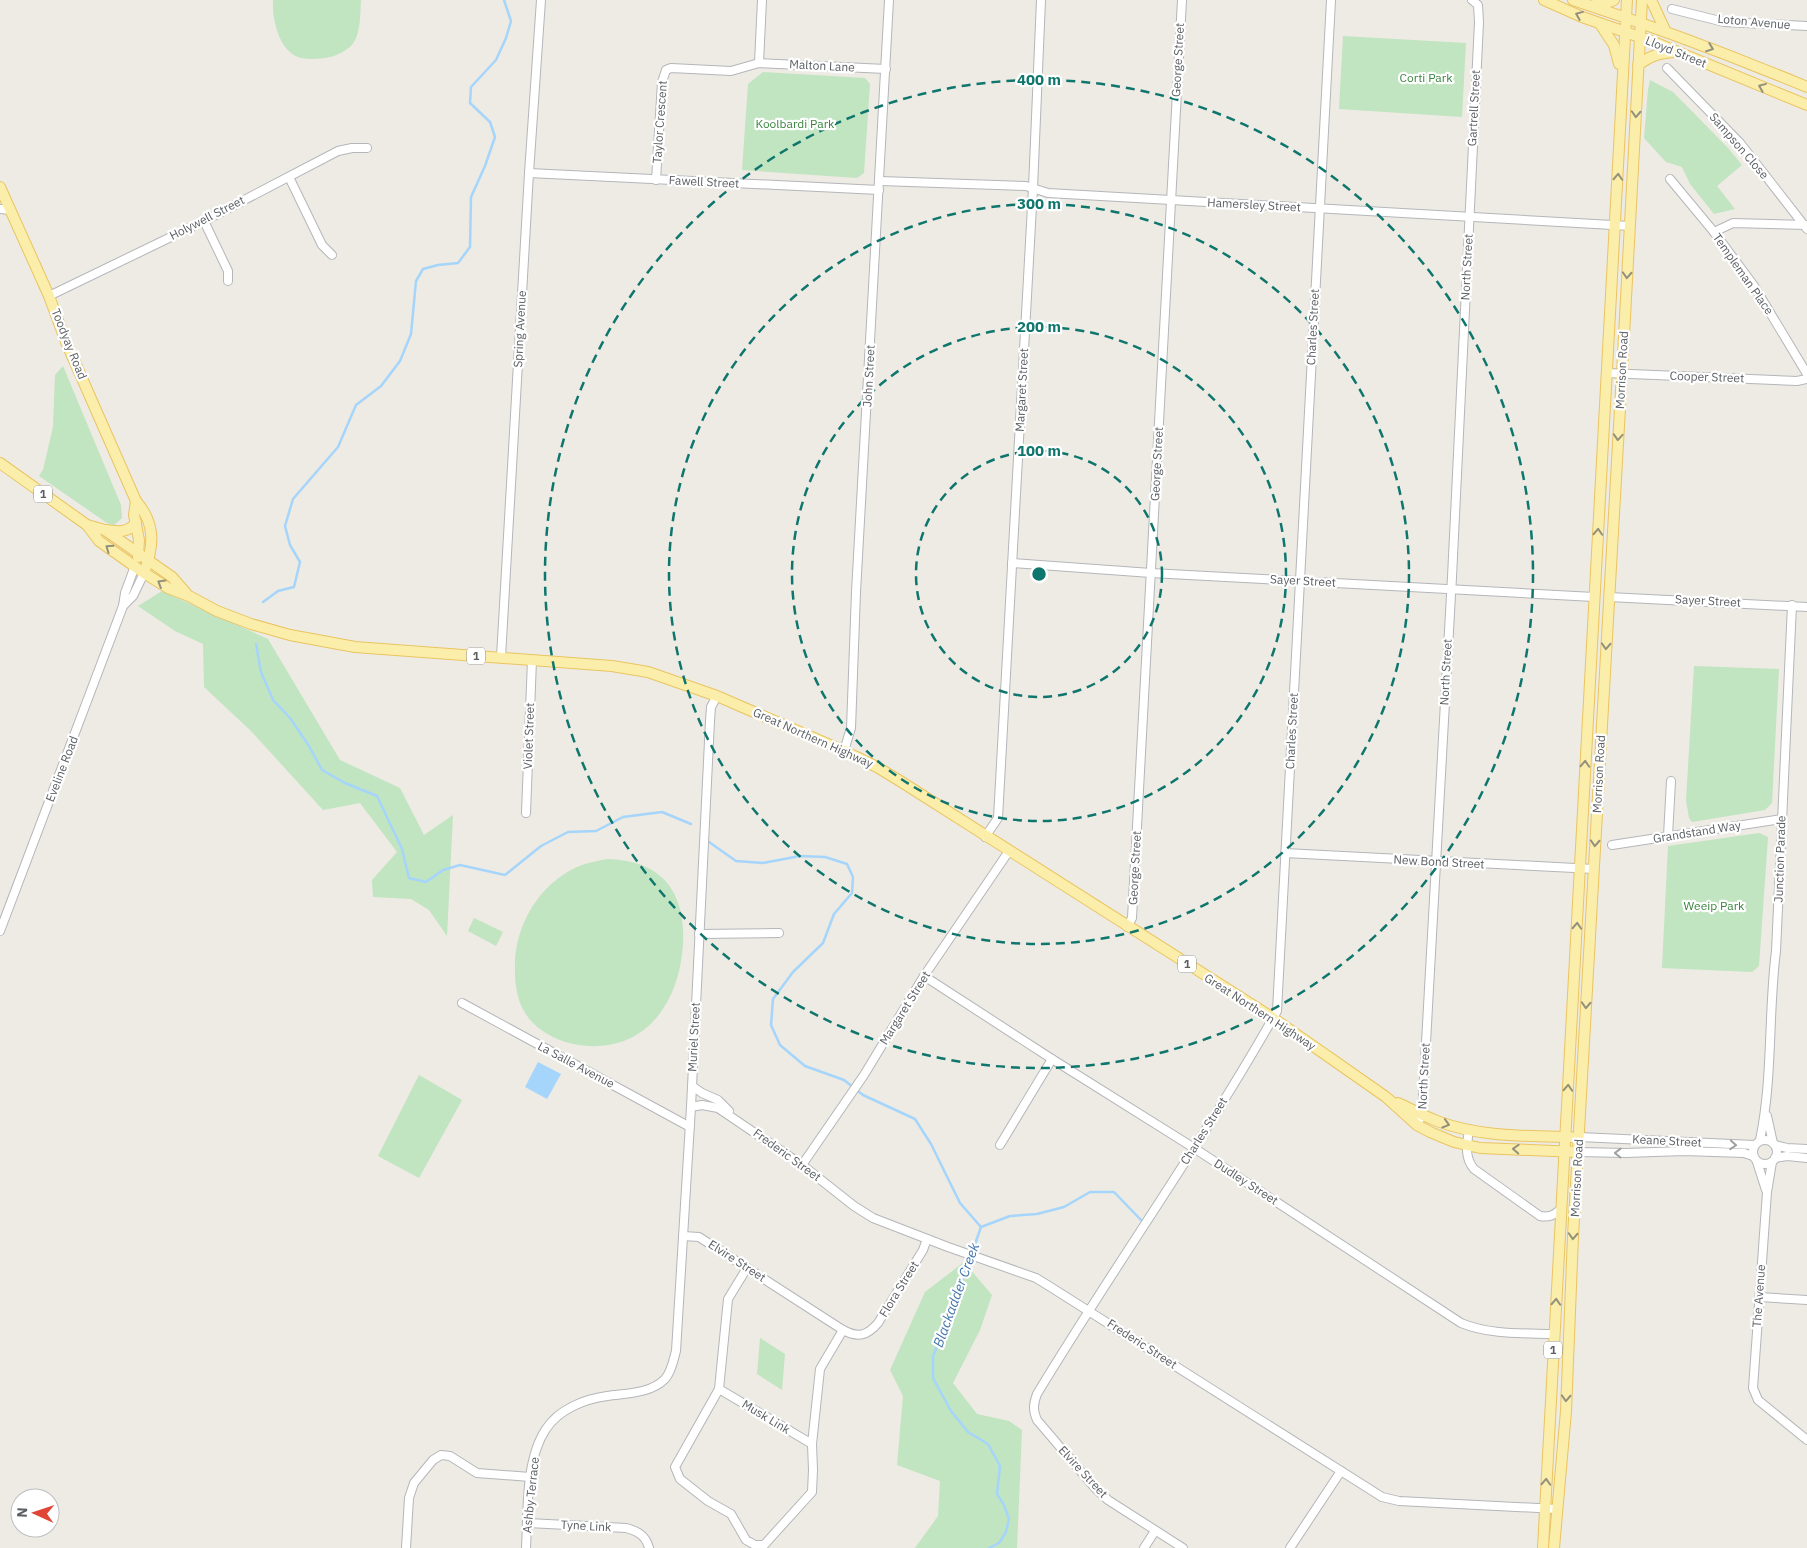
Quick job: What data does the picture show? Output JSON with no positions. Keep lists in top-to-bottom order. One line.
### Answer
{"streets":{"main road":["Lloyd Street","Toodyay Road","Morrison Road","1","Great Northern Highway"],"street":["Loton Avenue","George Street","Malton Lane","Gartrell Street","Taylor Crescent","Sampson Close","Fawell Street","Hamersley Street","Holywell Street","North Street","Templeman Place","Charles Street","Spring Avenue","John Street","Cooper Street","Margaret Street","Sayer Street","Violet Street","Eveline Road","Grandstand Way","Junction Parade","New Bond Street","Muriel Street","La Salle Avenue","Keane Street","Frederic Street","Dudley Street","Elvire Street","Flora Street","The Avenue","Musk Link","Ashby Terrace","Tyne Link"]},"crossings":[["Lloyd Street","Morrison Road"],["George Street","Hamersley Street"],["George Street","Sayer Street"],["George Street","Great Northern Highway"],["Malton Lane","Taylor Crescent"],["Malton Lane","John Street"],["Gartrell Street","Hamersley Street"],["Gartrell Street","North Street"],["Taylor Crescent","Fawell Street"],["Fawell Street","Spring Avenue"],["Fawell Street","John Street"],["Hamersley Street","North Street"],["Hamersley Street","Charles Street"],["Hamersley Street","Morrison Road"],["Hamersley Street","John Street"],["Hamersley Street","Margaret Street"],["Holywell Street","Toodyay Road"],["North Street","Sayer Street"],["North Street","Great Northern Highway"],["North Street","New Bond Street"],["Charles Street","Sayer Street"],["Charles Street","Great Northern Highway"],["Charles Street","New Bond Street"],["Charles Street","Frederic Street"],["Charles Street","Dudley Street"],["Charles Street","Elvire Street"],["Spring Avenue","Great Northern Highway"],["Toodyay Road","Great Northern Highway"],["Toodyay Road","Eveline Road"],["Morrison Road","Cooper Street"],["Morrison Road","Sayer Street"],["Morrison Road","Great Northern Highway"],["Morrison Road","New Bond Street"],["Morrison Road","Keane Street"],["Morrison Road","Frederic Street"],["Morrison Road","Dudley Street"],["John Street","Great Northern Highway"],["Margaret Street","Sayer Street"],["Margaret Street","Great Northern Highway"],["Margaret Street","Frederic Street"],["Margaret Street","Dudley Street"],["Sayer Street","Junction Parade"],["Violet Street","Great Northern Highway"],["Great Northern Highway","Eveline Road"],["Great Northern Highway","Muriel Street"],["Great Northern Highway","Keane Street"],["Grandstand Way","Junction Parade"],["Junction Parade","Keane Street"],["Junction Parade","The Avenue"],["Muriel Street","La Salle Avenue"],["Muriel Street","Frederic Street"],["Muriel Street","Elvire Street"],["Muriel Street","Ashby Terrace"],["Keane Street","The Avenue"],["Frederic Street","Flora Street"],["Elvire Street","Flora Street"],["Ashby Terrace","Tyne Link"]],"water":["Blackadder Creek"],"parks":["Corti Park","Koolbardi Park","Weeip Park"],"north":"left","rings":["400 m","300 m","200 m","100 m"]}
